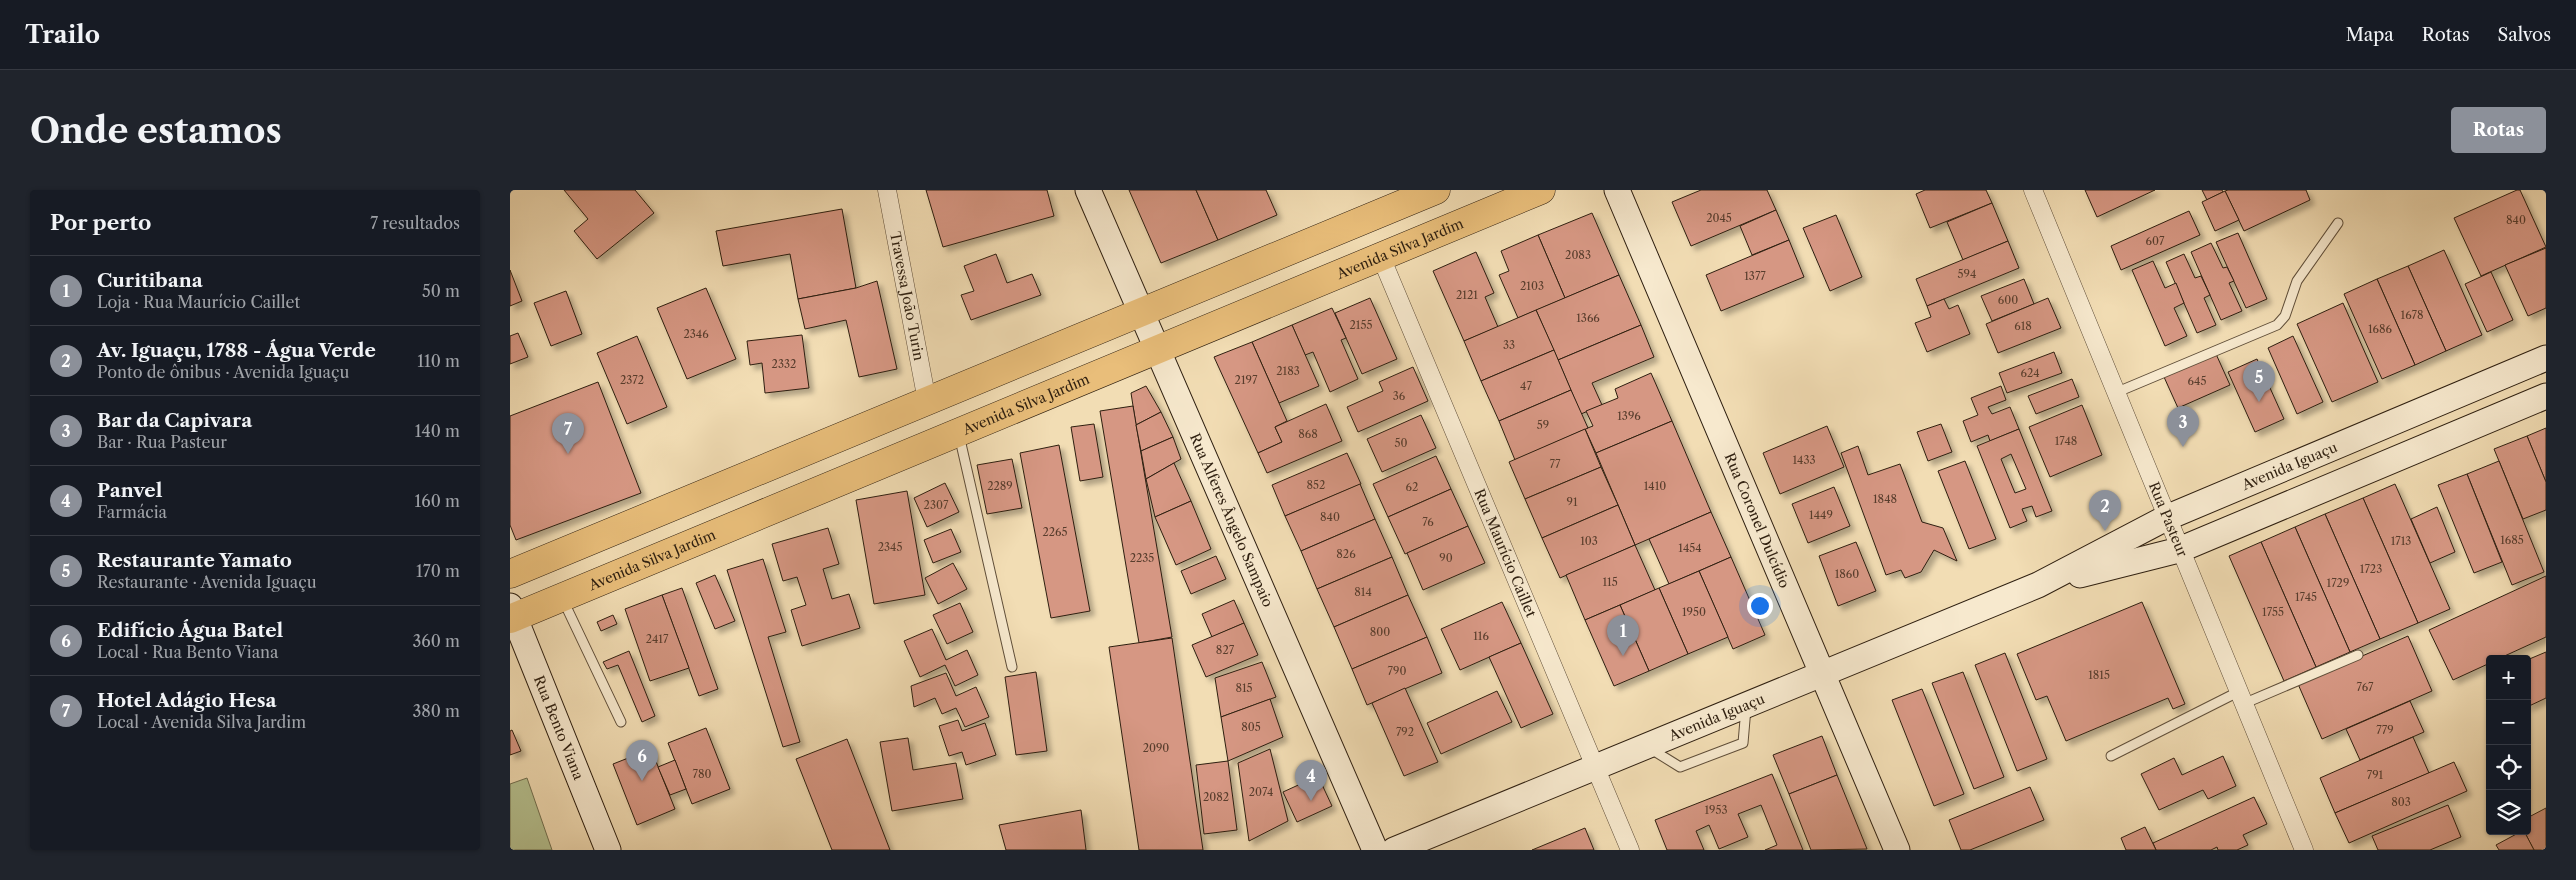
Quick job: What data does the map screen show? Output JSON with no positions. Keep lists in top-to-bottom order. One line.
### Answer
{"streets":{"main road":["Avenida Silva Jardim","Avenida Iguaçu","Rua Alferes Ângelo Sampaio","Rua Coronel Dulcídio","Rua Bento Viana"],"street":["Travessa João Turin","Rua Pasteur","Rua Maurício Caillet"]},"crossings":[["Avenida Silva Jardim","Rua Alferes Ângelo Sampaio"],["Avenida Silva Jardim","Rua Maurício Caillet"],["Avenida Silva Jardim","Rua Bento Viana"],["Avenida Iguaçu","Rua Coronel Dulcídio"],["Avenida Iguaçu","Rua Pasteur"],["Avenida Iguaçu","Rua Maurício Caillet"]],"house_numbers":["2045","840","607","2083","594","1377","2103","2121","600","1678","1366","2155","618","1686","2346","33","2332","2183","624","2372","2197","645","47","36","1396","59","868","1748","50","1433","77","852","2289","1410","62","1848","91","2307","1449","840","76","2265","1685","103","1713","2345","1454","826","2235","90","1723","1860","115","1729","814","1745","1950","1755","800","116","2417","827","790","1815","767","815","805","779","792","2090","780","791","2074","2082","803","1953"],"page":{"header":"Trailo","nav":["Mapa","Rotas","Salvos"],"buttons":"Rotas","title":"Onde estamos","heading":["Por perto","7 resultados"],"list":[{"mark":"1","name":"Curitibana","note":"Loja · Rua Maurício Caillet","value":"50 m"},{"mark":"2","name":"Av. Iguaçu, 1788 - Água Verde","note":"Ponto de ônibus · Avenida Iguaçu","value":"110 m"},{"mark":"3","name":"Bar da Capivara","note":"Bar · Rua Pasteur","value":"140 m"},{"mark":"4","name":"Panvel","note":"Farmácia","value":"160 m"},{"mark":"5","name":"Restaurante Yamato","note":"Restaurante · Avenida Iguaçu","value":"170 m"},{"mark":"6","name":"Edifício Água Batel","note":"Local · Rua Bento Viana","value":"360 m"},{"mark":"7","name":"Hotel Adágio Hesa","note":"Local · Avenida Silva Jardim","value":"380 m"}],"pins":["5","3","7","2","1","6","4"],"map_buttons":["+","−"]}}
